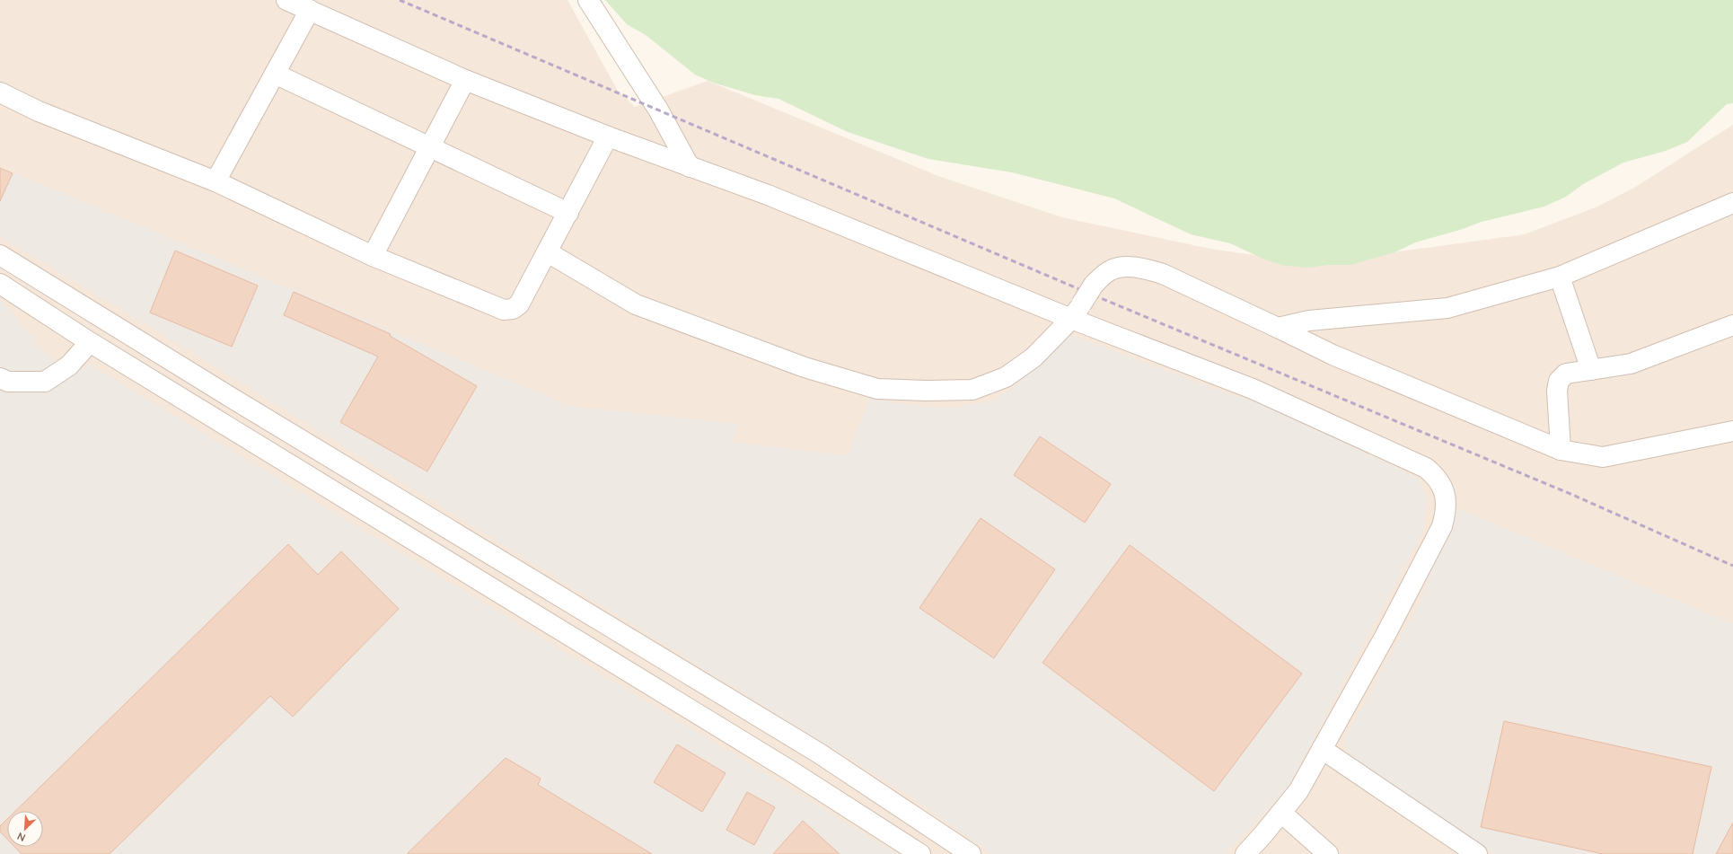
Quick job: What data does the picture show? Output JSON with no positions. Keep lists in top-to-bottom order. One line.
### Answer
{"north":"bottom left"}
